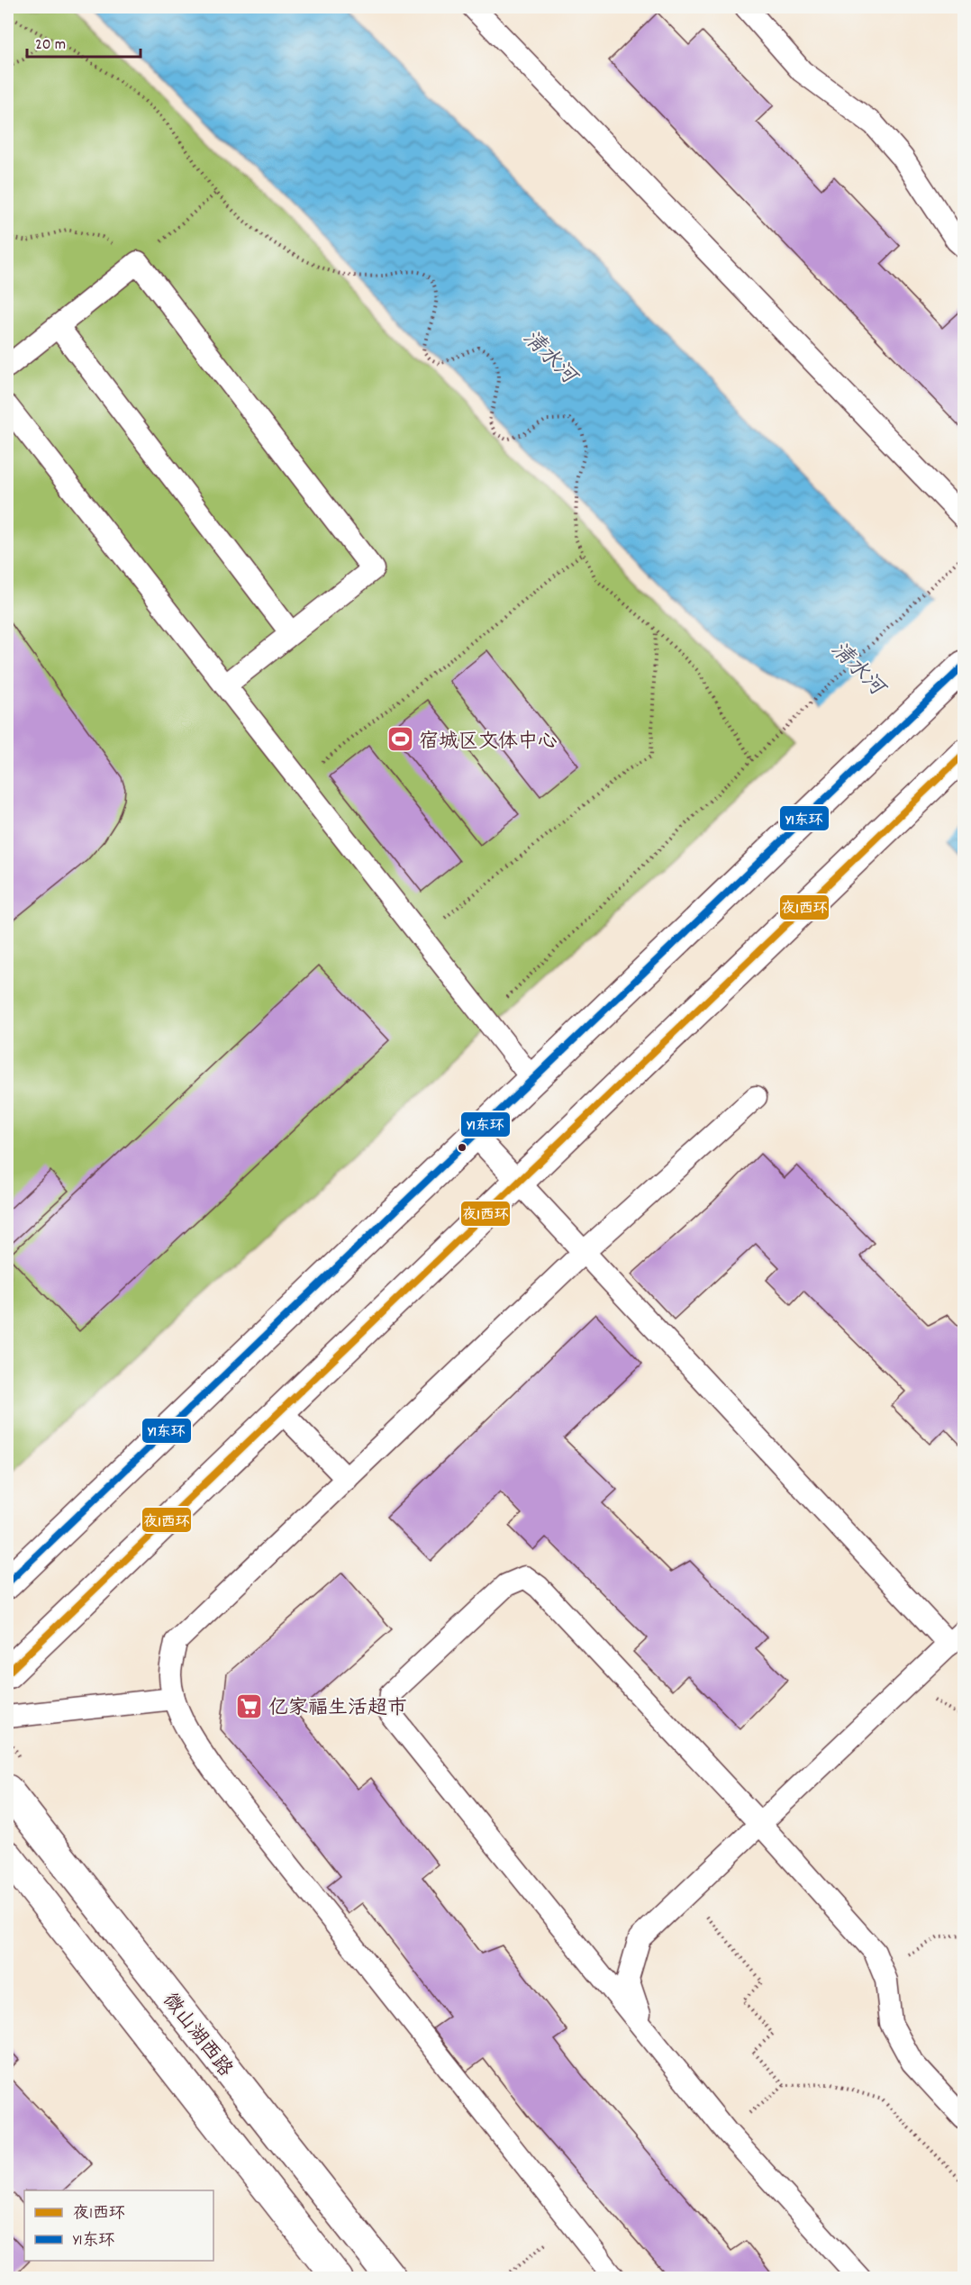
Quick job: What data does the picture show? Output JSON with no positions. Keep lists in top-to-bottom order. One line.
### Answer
{"streets":{"main road":["微山湖西路"]},"water":["清水河"],"places":{"sports":["宿城区文体中心"],"supermarket":["亿家福生活超市"]},"lines":["transit line Y1东环","transit line 夜1西环"],"legend":["夜1西环","Y1东环"],"scale_bar":"20 m"}
